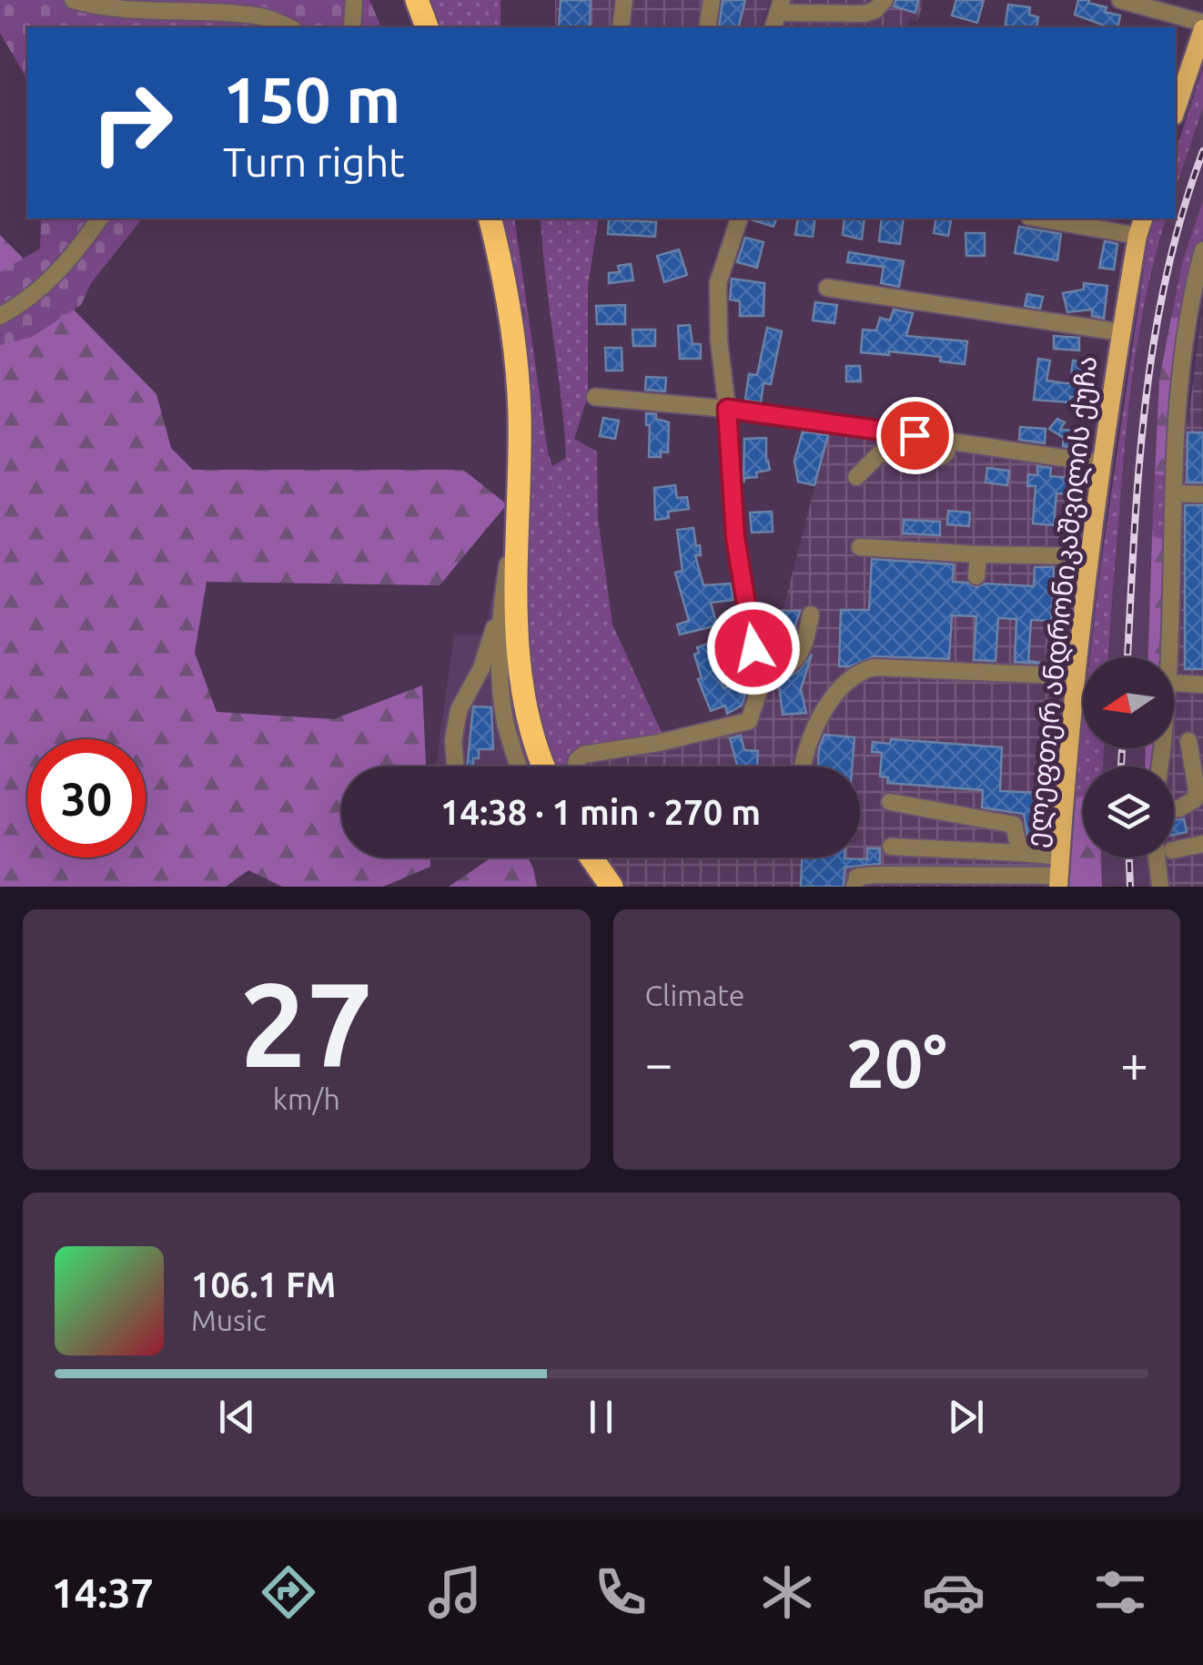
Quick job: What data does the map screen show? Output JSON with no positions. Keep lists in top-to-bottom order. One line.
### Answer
{"streets":{"main road":["ელეფთერ ანდრონიკაშვილის ქუჩა"]},"north":"left","page":{"turn":["150 m","Turn right"],"limit":"30","trip":"14:38 · 1 min · 270 m","tile":[["27","km/h"],"Climate"],"heat":["−","20°","+"],"song":["106.1 FM","Music"],"tabs":"14:37"}}
